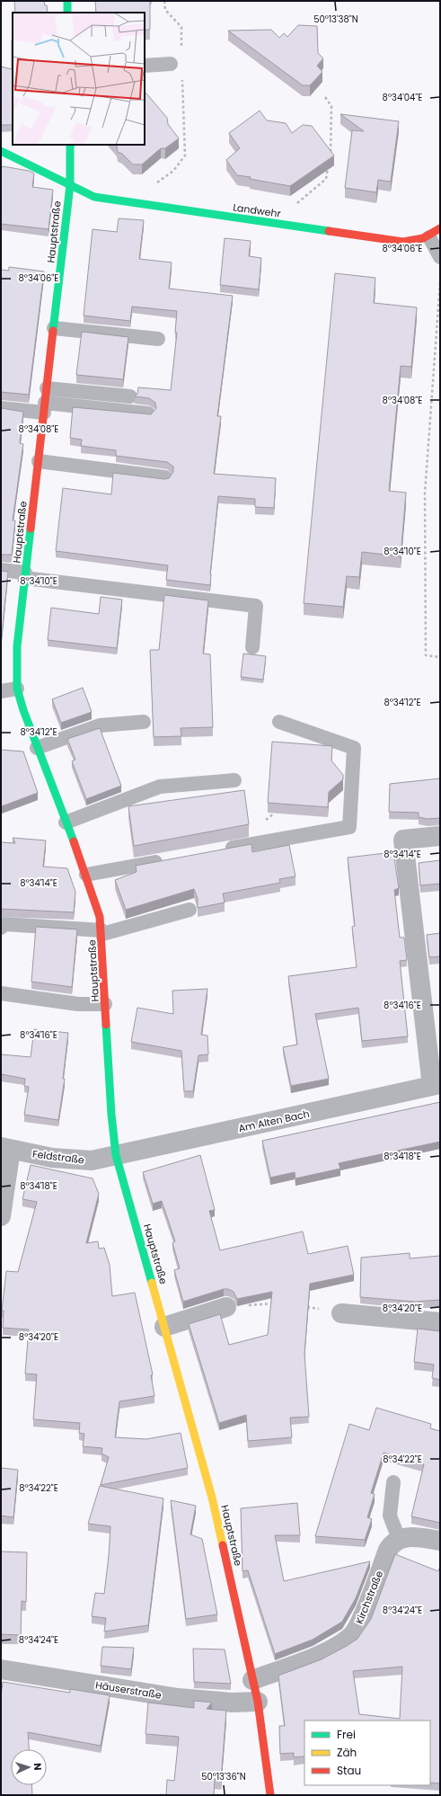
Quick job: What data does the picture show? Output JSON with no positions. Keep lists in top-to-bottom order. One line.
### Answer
{"streets":{"street":["Landwehr","Hauptstraße","Am Alten Bach","Feldstraße","Kirchstraße","Häuserstraße"]},"crossings":[["Landwehr","Hauptstraße"],["Hauptstraße","Am Alten Bach"],["Hauptstraße","Feldstraße"],["Hauptstraße","Kirchstraße"],["Hauptstraße","Häuserstraße"],["Am Alten Bach","Feldstraße"]],"legend":["Frei","Zäh","Stau"],"north":"right","coordinates":["50°13'38\"N","8°34'04\"E","8°34'06\"E","8°34'08\"E","8°34'10\"E","8°34'12\"E","8°34'14\"E","8°34'16\"E","8°34'18\"E","8°34'20\"E","8°34'22\"E","8°34'24\"E","50°13'36\"N"]}
